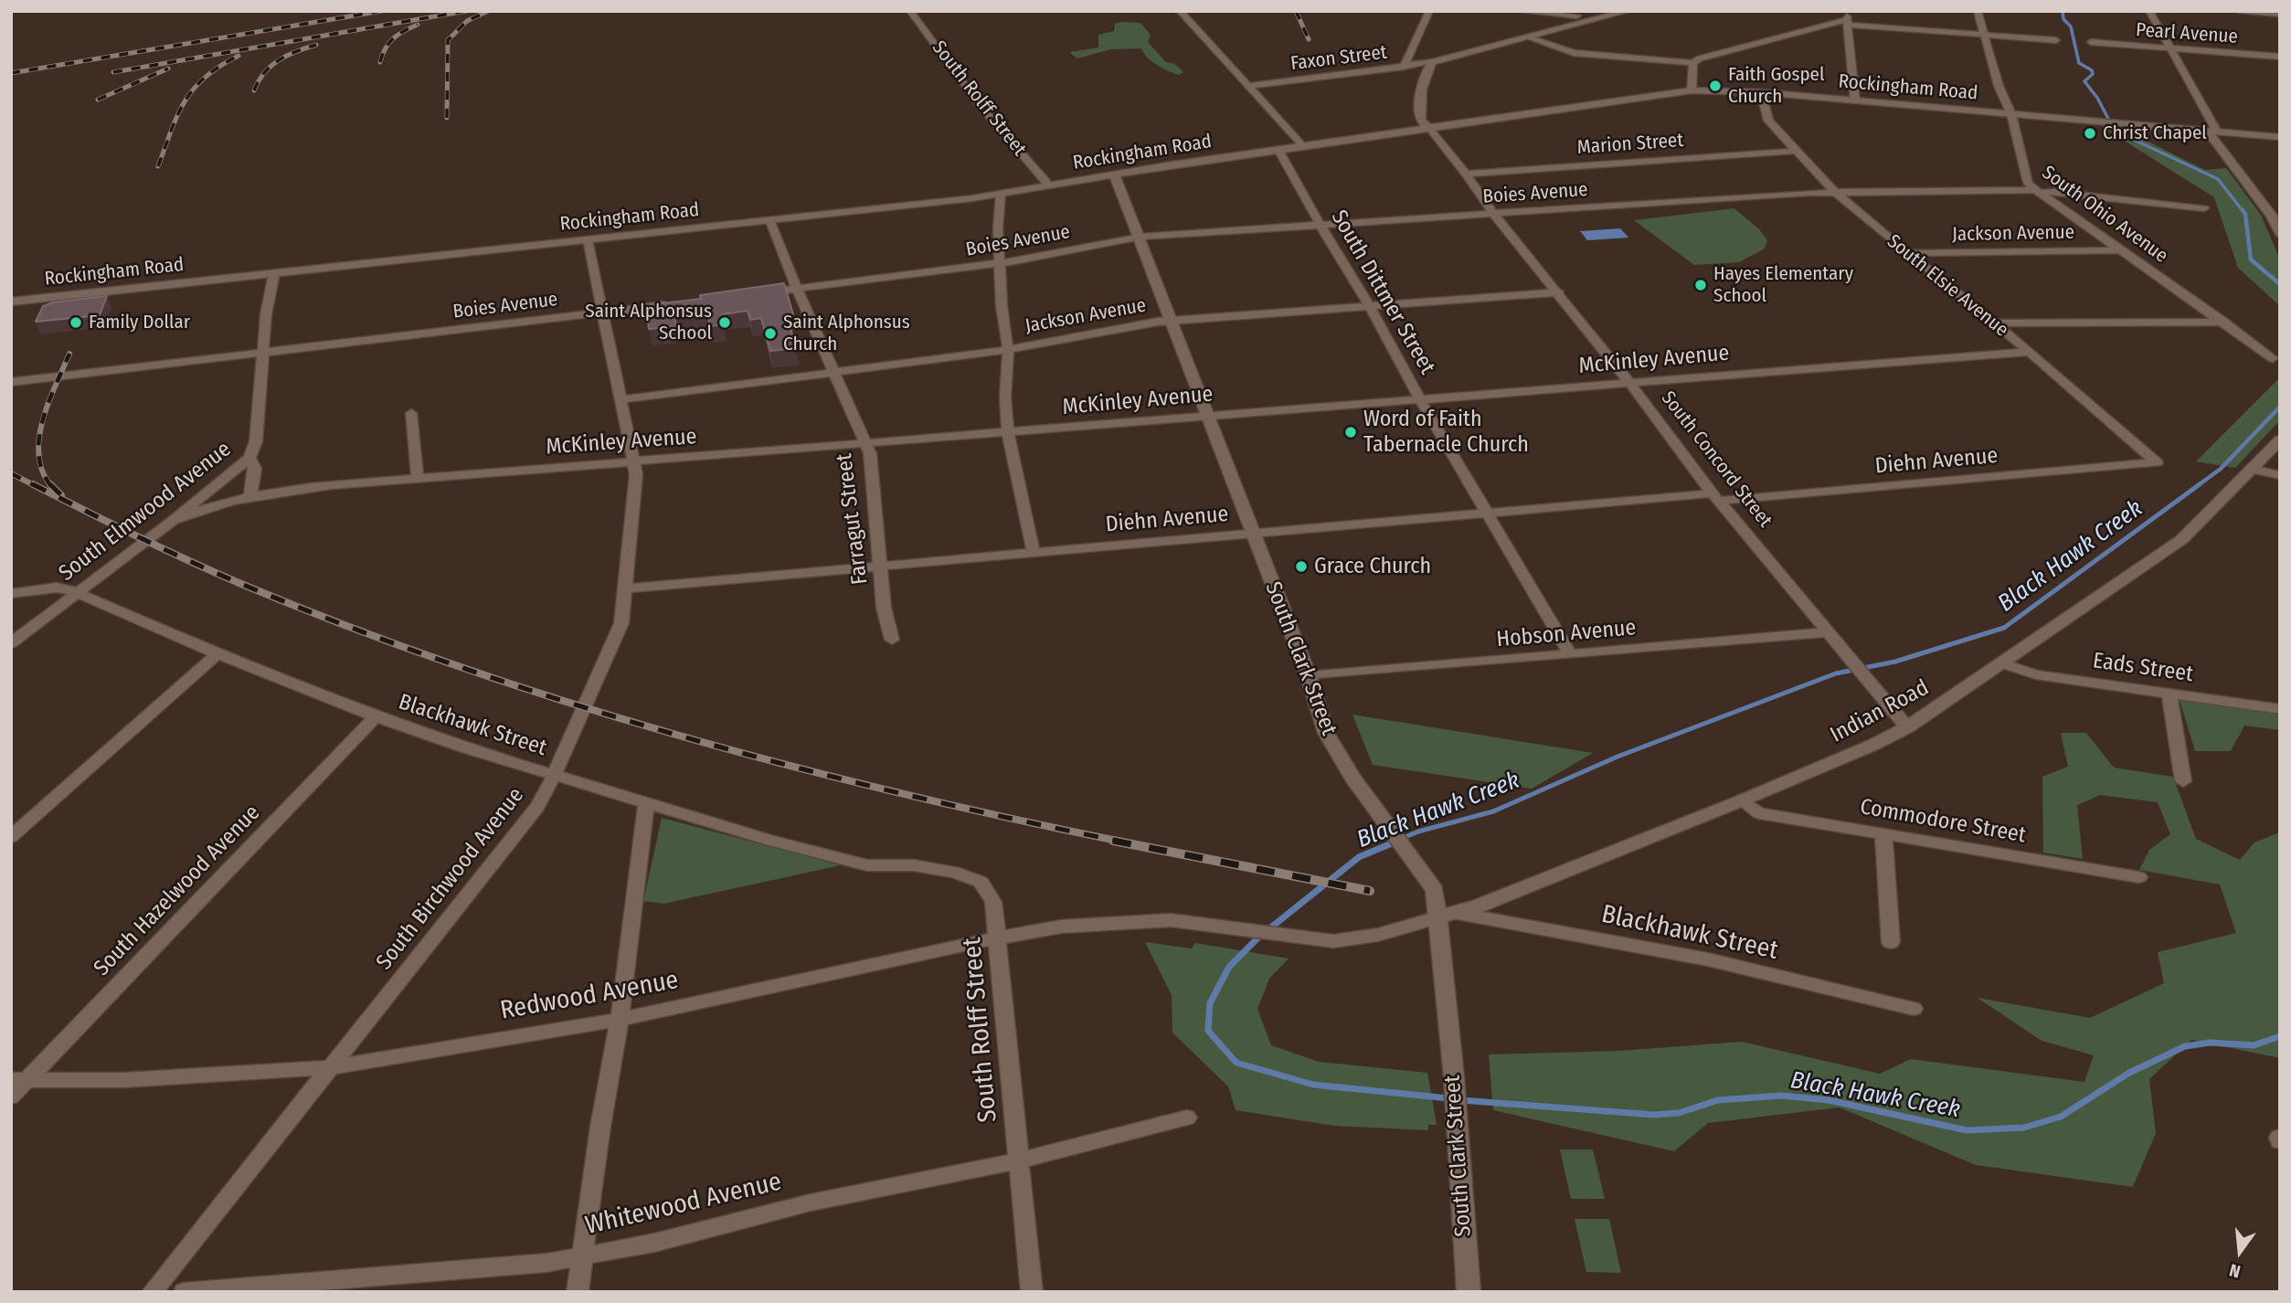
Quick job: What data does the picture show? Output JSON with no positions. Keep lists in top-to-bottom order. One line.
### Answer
{"streets":{"street":["Pearl Avenue","Faxon Street","Rockingham Road","South Rolff Street","Marion Street","Boies Avenue","South Ohio Avenue","Jackson Avenue","South Elsie Avenue","South Dittmer Street","McKinley Avenue","South Concord Street","Diehn Avenue","South Elmwood Avenue","Farragut Street","Hobson Avenue","South Clark Street","Eads Street","Indian Road","Blackhawk Street","Commodore Street","South Birchwood Avenue","South Hazelwood Avenue","Redwood Avenue","Whitewood Avenue"]},"crossings":[["Faxon Street","South Concord Street"],["Rockingham Road","South Rolff Street"],["Rockingham Road","South Ohio Avenue"],["Rockingham Road","South Elsie Avenue"],["Rockingham Road","South Dittmer Street"],["Rockingham Road","South Concord Street"],["Rockingham Road","South Elmwood Avenue"],["Rockingham Road","Farragut Street"],["Rockingham Road","South Clark Street"],["Rockingham Road","South Birchwood Avenue"],["South Rolff Street","Blackhawk Street"],["South Rolff Street","Redwood Avenue"],["South Rolff Street","Whitewood Avenue"],["Marion Street","South Elsie Avenue"],["Marion Street","South Concord Street"],["Boies Avenue","South Ohio Avenue"],["Boies Avenue","South Elsie Avenue"],["Boies Avenue","South Dittmer Street"],["Boies Avenue","South Concord Street"],["Boies Avenue","South Elmwood Avenue"],["Boies Avenue","Farragut Street"],["Boies Avenue","South Clark Street"],["Boies Avenue","South Birchwood Avenue"],["South Ohio Avenue","Jackson Avenue"],["Jackson Avenue","South Elsie Avenue"],["Jackson Avenue","South Dittmer Street"],["Jackson Avenue","South Concord Street"],["Jackson Avenue","Farragut Street"],["Jackson Avenue","South Clark Street"],["Jackson Avenue","South Birchwood Avenue"],["South Elsie Avenue","McKinley Avenue"],["South Elsie Avenue","Diehn Avenue"],["South Dittmer Street","McKinley Avenue"],["South Dittmer Street","Diehn Avenue"],["South Dittmer Street","Hobson Avenue"],["McKinley Avenue","South Concord Street"],["McKinley Avenue","South Elmwood Avenue"],["McKinley Avenue","Farragut Street"],["McKinley Avenue","South Clark Street"],["McKinley Avenue","South Birchwood Avenue"],["South Concord Street","Diehn Avenue"],["South Concord Street","Hobson Avenue"],["South Concord Street","Indian Road"],["Diehn Avenue","Farragut Street"],["Diehn Avenue","South Clark Street"],["Diehn Avenue","South Birchwood Avenue"],["South Elmwood Avenue","Blackhawk Street"],["Hobson Avenue","South Clark Street"],["South Clark Street","Indian Road"],["South Clark Street","Blackhawk Street"],["Eads Street","Indian Road"],["Indian Road","Blackhawk Street"],["Indian Road","Commodore Street"],["Blackhawk Street","South Birchwood Avenue"],["Blackhawk Street","South Hazelwood Avenue"],["Blackhawk Street","Redwood Avenue"],["South Birchwood Avenue","Redwood Avenue"],["South Hazelwood Avenue","Redwood Avenue"]],"water":["Black Hawk Creek"],"places":["Faith Gospel Church","Christ Chapel","Hayes Elementary School","Family Dollar","Saint Alphonsus School","Saint Alphonsus Church","Word of Faith Tabernacle Church","Grace Church"],"north":"bottom"}
